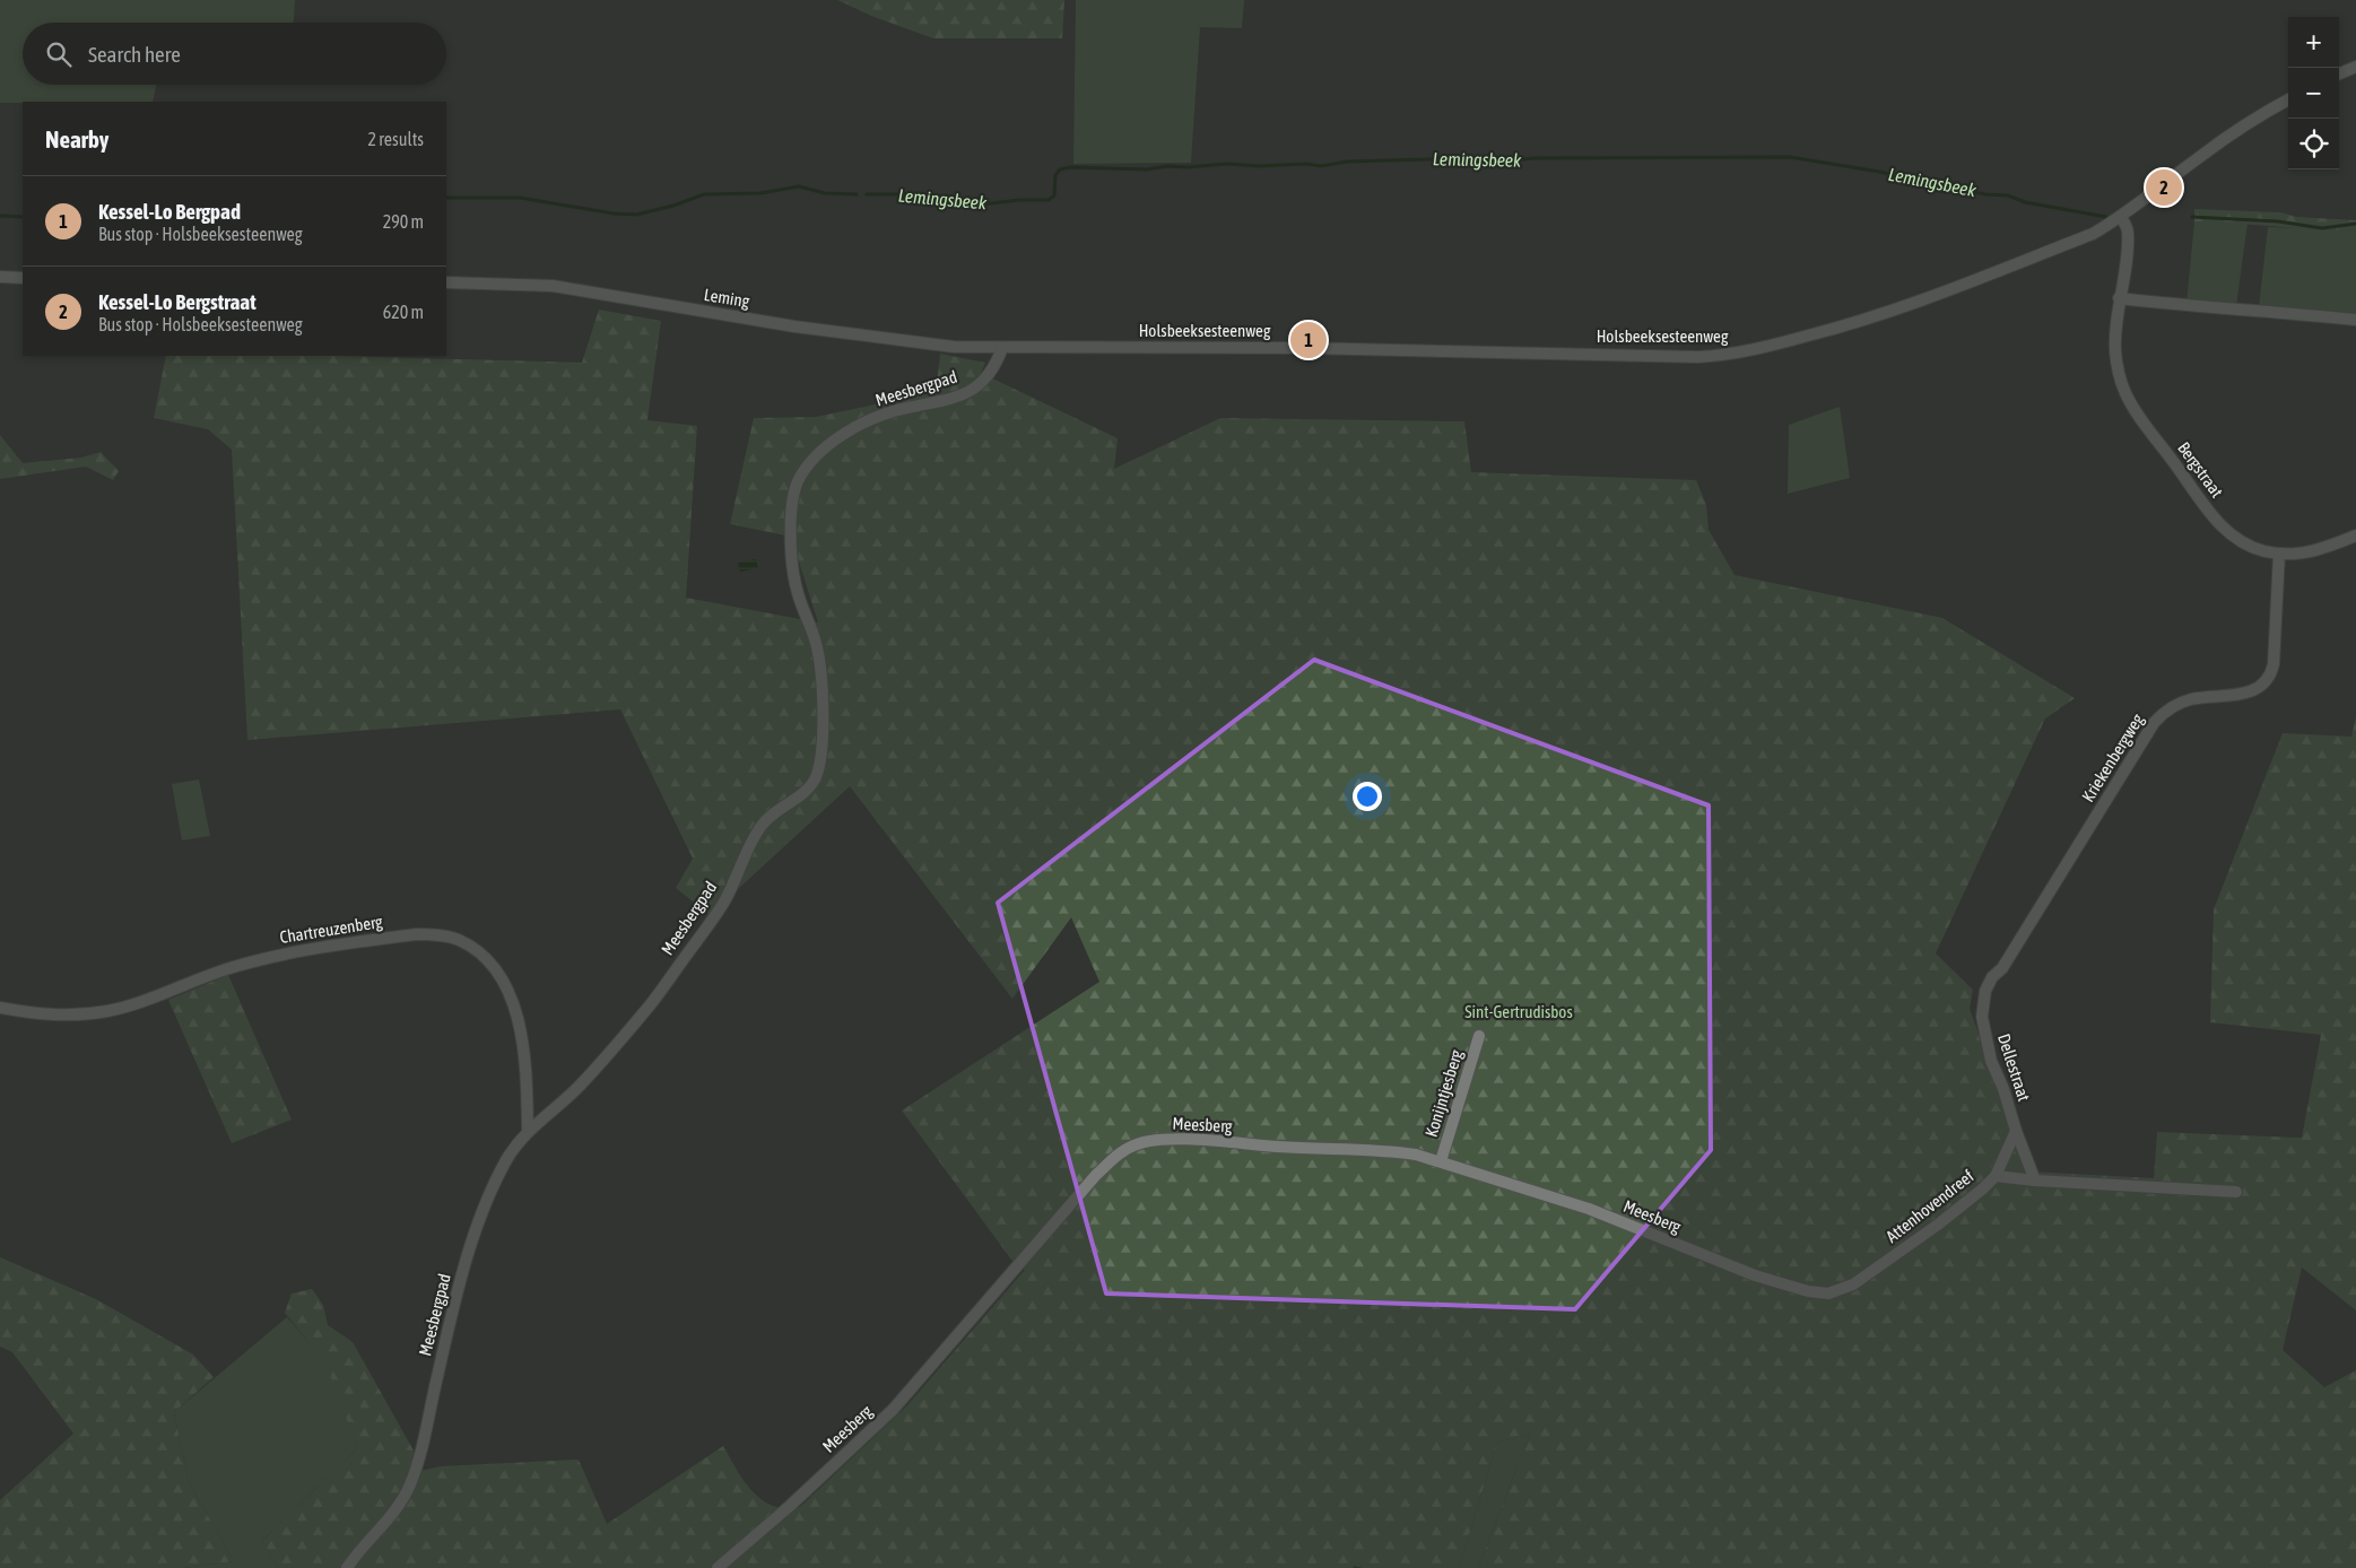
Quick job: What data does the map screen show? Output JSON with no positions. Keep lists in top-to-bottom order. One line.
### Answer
{"streets":{"street":["Leming","Holsbeeksesteenweg","Meesbergpad","Bergstraat","Kriekenbergweg","Chartreuzenberg","Dellestraat","Konijntjesberg","Meesberg","Attenhovendreef"]},"crossings":[["Leming","Holsbeeksesteenweg"],["Leming","Meesbergpad"],["Holsbeeksesteenweg","Meesbergpad"],["Holsbeeksesteenweg","Bergstraat"],["Meesbergpad","Chartreuzenberg"],["Bergstraat","Kriekenbergweg"],["Kriekenbergweg","Dellestraat"],["Dellestraat","Attenhovendreef"],["Konijntjesberg","Meesberg"],["Meesberg","Attenhovendreef"]],"water":["Lemingsbeek"],"parks":["Sint-Gertrudisbos"],"page":{"map_buttons":["+","−"],"search":"Search here","heading":["Nearby","2 results"],"pins":["2","1"],"list":[{"mark":"1","name":"Kessel-Lo Bergpad","note":"Bus stop · Holsbeeksesteenweg","value":"290 m"},{"mark":"2","name":"Kessel-Lo Bergstraat","note":"Bus stop · Holsbeeksesteenweg","value":"620 m"}]}}
